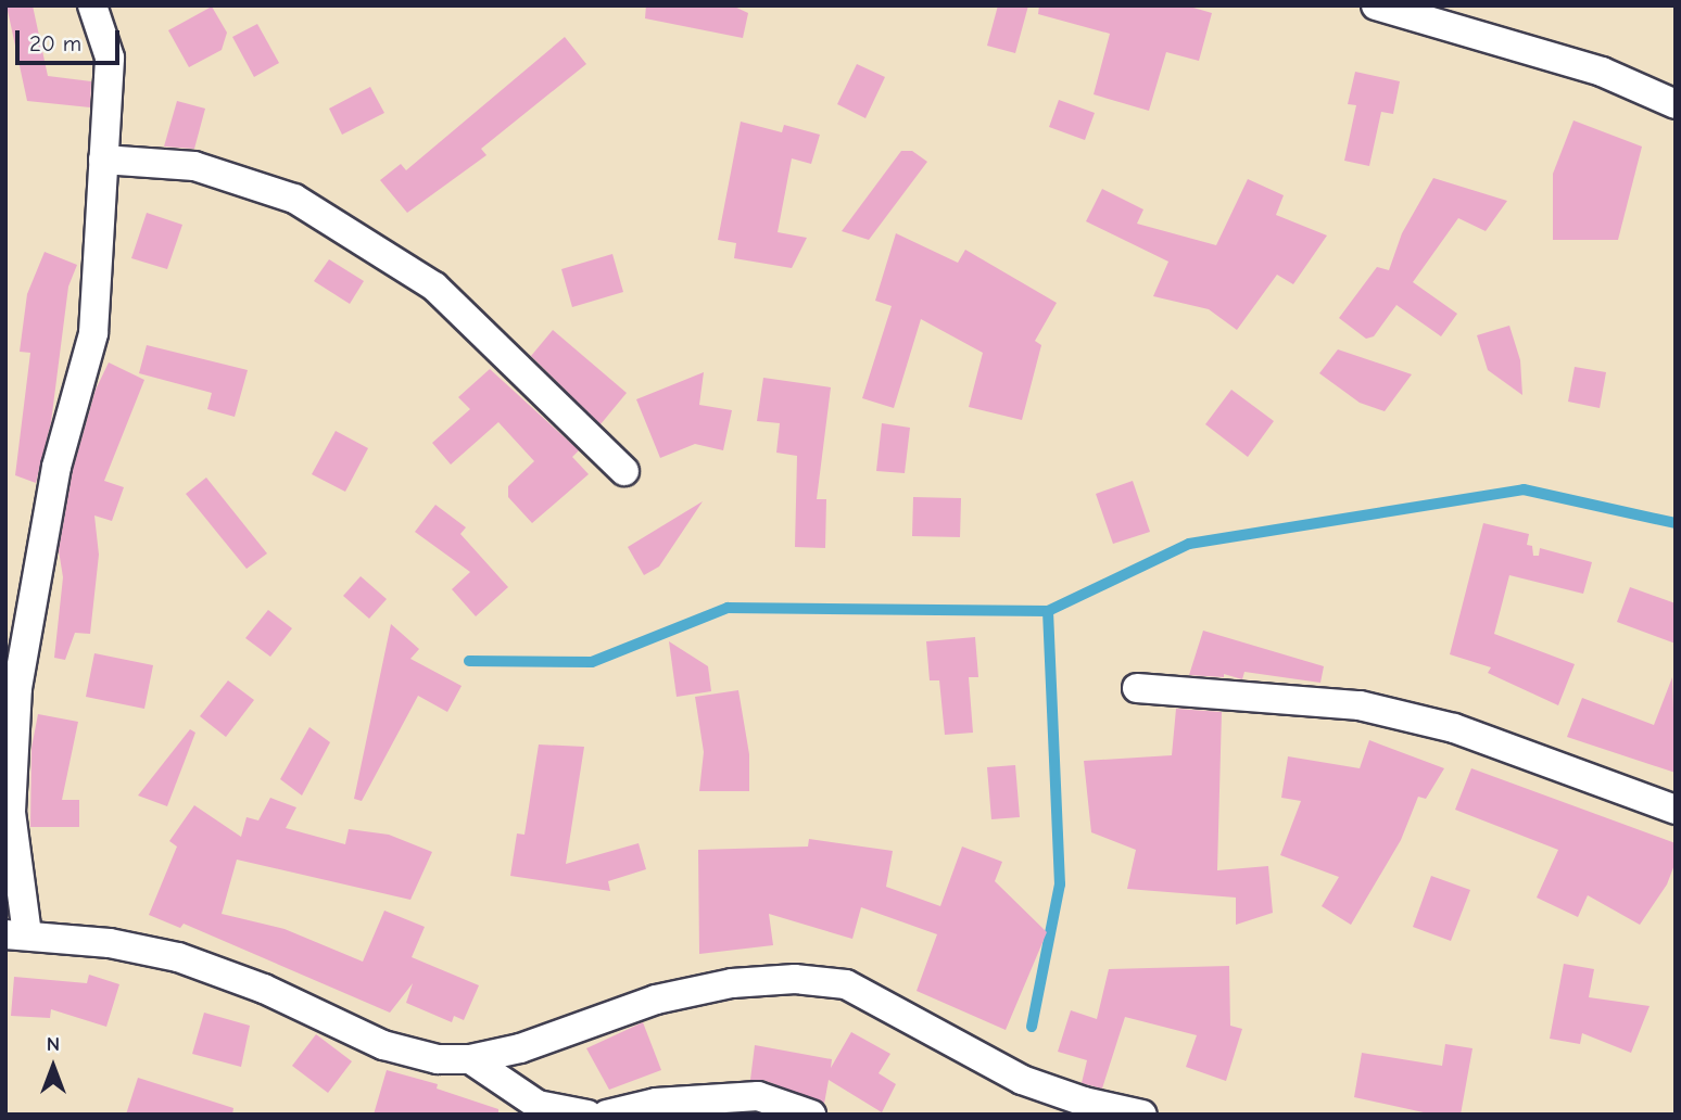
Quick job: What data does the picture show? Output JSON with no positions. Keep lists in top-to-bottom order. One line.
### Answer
{"scale_bar":"20 m","north":"top"}
